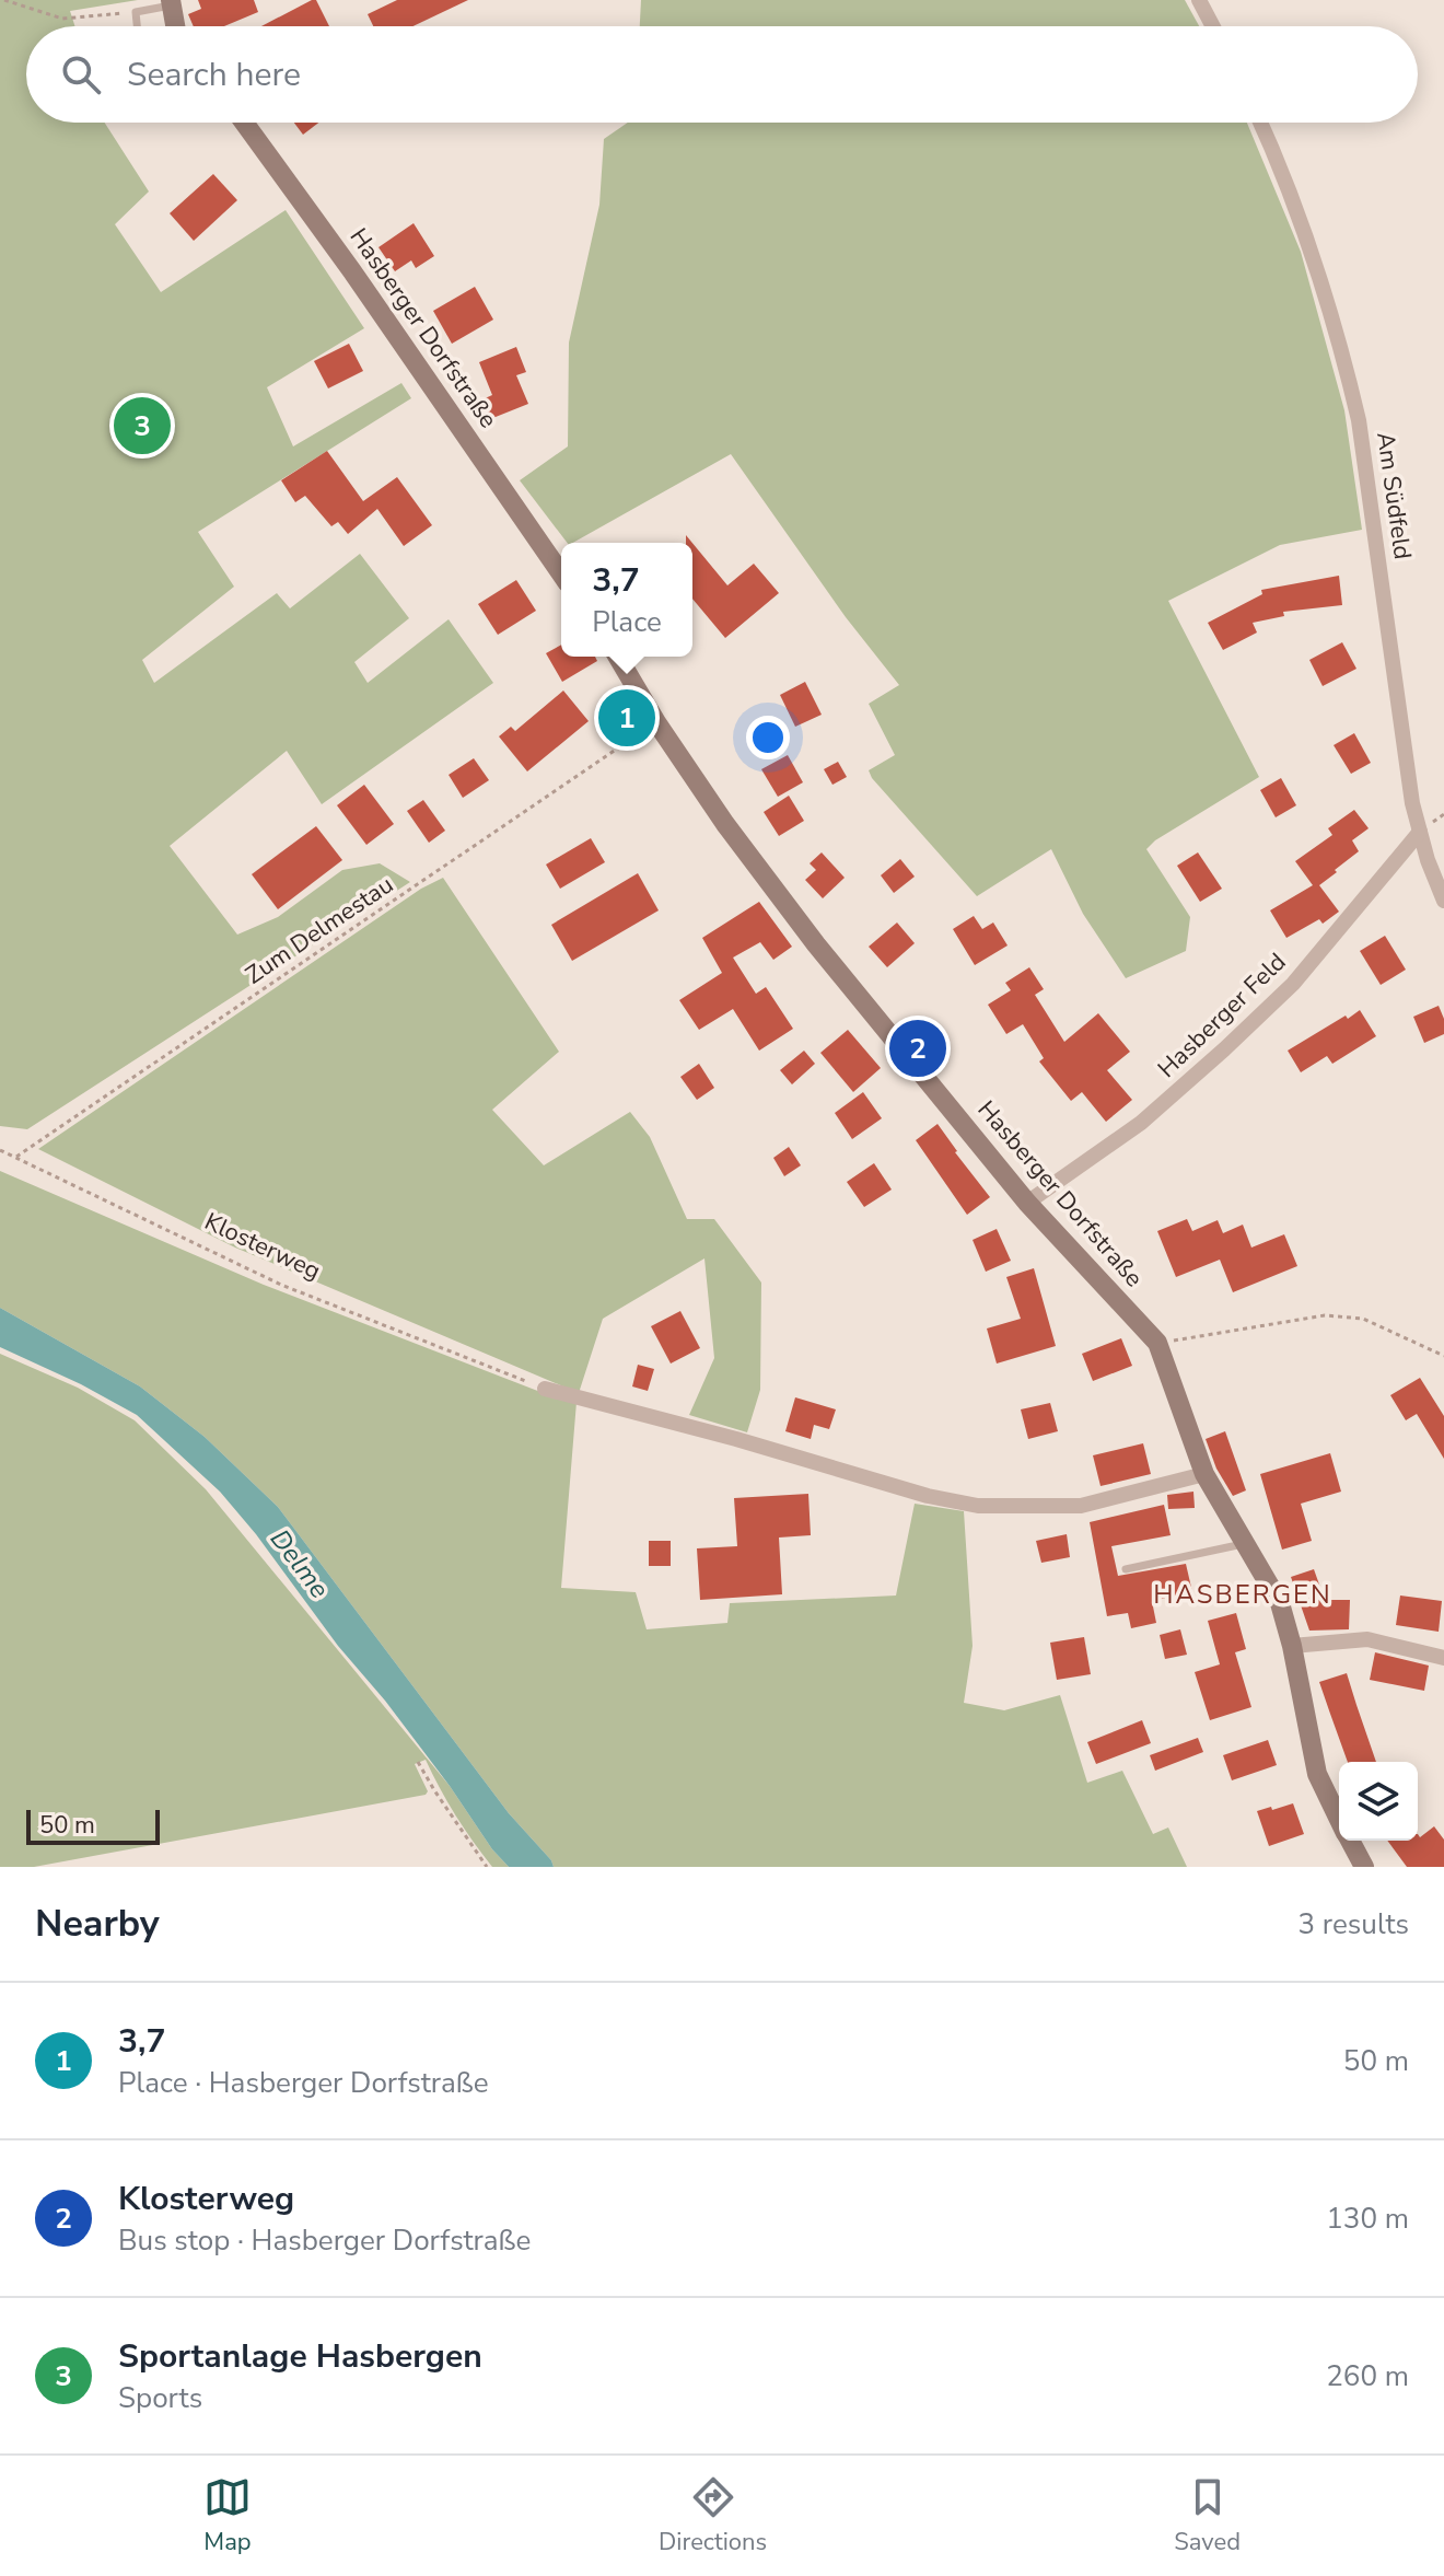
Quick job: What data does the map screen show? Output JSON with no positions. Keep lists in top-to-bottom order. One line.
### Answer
{"streets":{"street":["Hasberger Dorfstraße","Am Südfeld","Hasberger Feld"],"path":["Zum Delmestau","Klosterweg"]},"crossings":[["Hasberger Dorfstraße","Zum Delmestau"],["Hasberger Dorfstraße","Hasberger Feld"],["Am Südfeld","Hasberger Feld"],["Zum Delmestau","Klosterweg"]],"districts":["HASBERGEN"],"water":["Delme"],"scale_bar":"50 m","page":{"search":"Search here","pins":["3","1","2"],"popup":["3,7","Place"],"scale":"50 m","heading":["Nearby","3 results"],"list":[{"mark":"1","name":"3,7","note":"Place · Hasberger Dorfstraße","value":"50 m"},{"mark":"2","name":"Klosterweg","note":"Bus stop · Hasberger Dorfstraße","value":"130 m"},{"mark":"3","name":"Sportanlage Hasbergen","note":"Sports","value":"260 m"}],"nav":["Map","Directions","Saved"]}}
